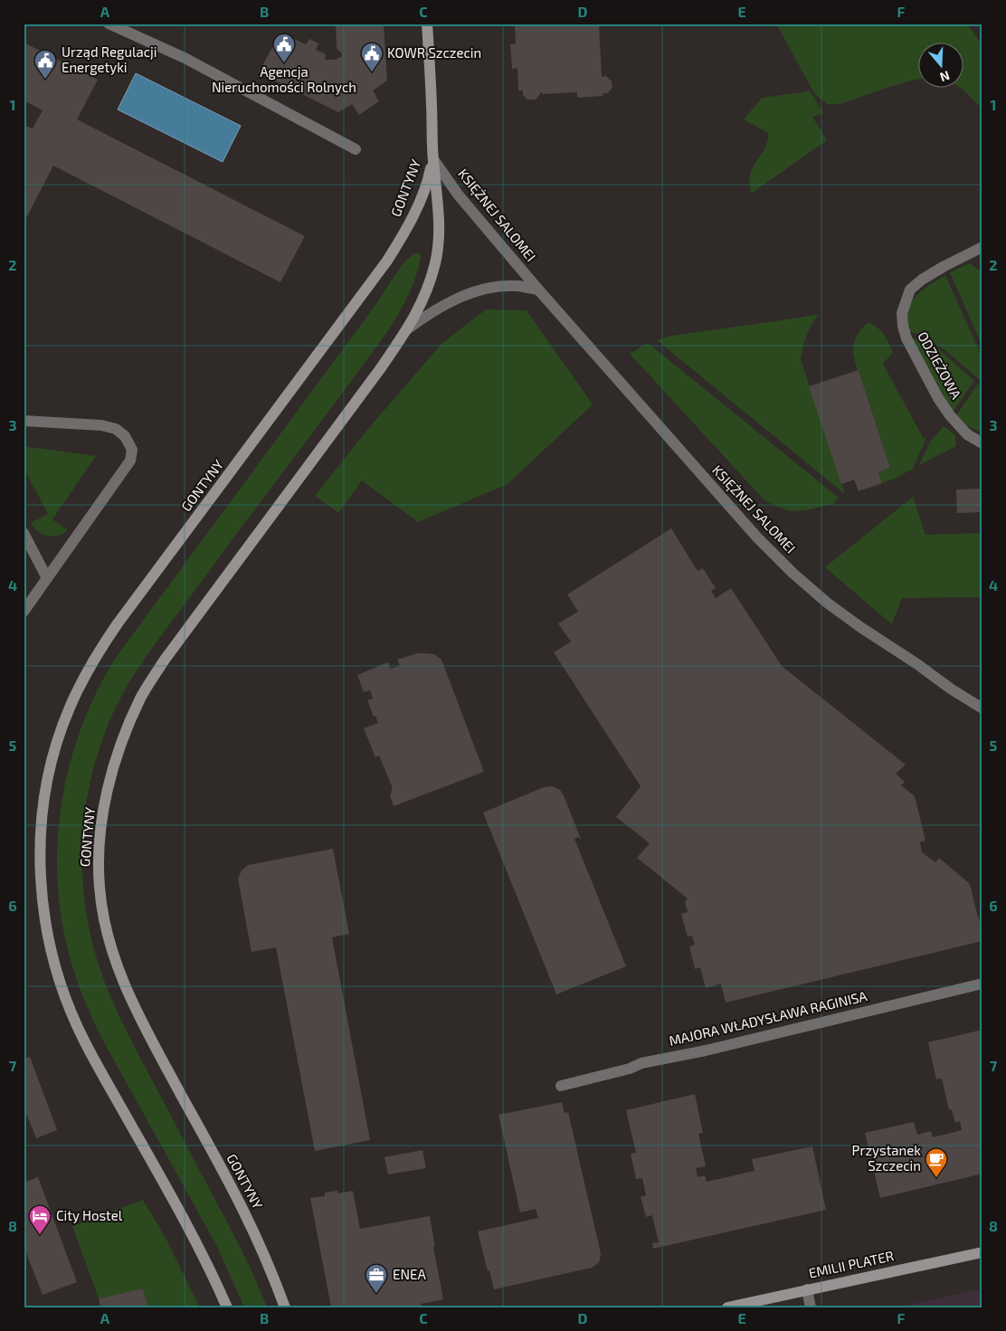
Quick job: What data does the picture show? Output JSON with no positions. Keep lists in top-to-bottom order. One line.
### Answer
{"streets":{"street":["GONTYNY","KSIĘŻNEJ SALOMEI","ODZIEŻOWA","MAJORA WŁADYSŁAWA RAGINISA","EMILII PLATER"]},"crossings":[["GONTYNY","KSIĘŻNEJ SALOMEI"]],"places":{"public building":["Agencja Nieruchomości Rolnych","KOWR Szczecin","Urząd Regulacji Energetyki"],"cafe":["Przystanek Szczecin"],"hotel":["City Hostel"],"office":["ENEA"]},"north":"bottom","grid":{"columns":["A","B","C","D","E","F"],"rows":["1","2","3","4","5","6","7","8"]}}
